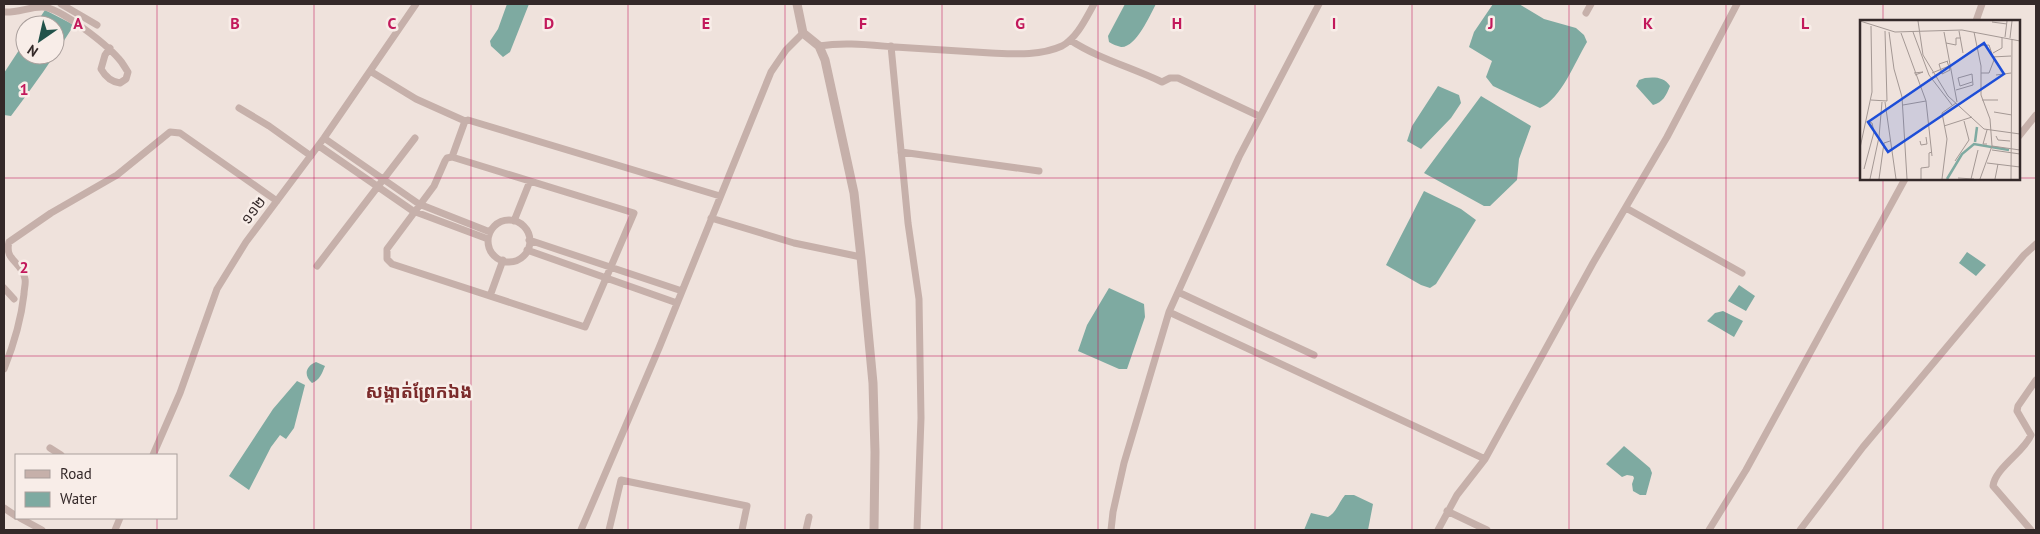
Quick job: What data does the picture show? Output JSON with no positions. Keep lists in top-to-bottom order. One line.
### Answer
{"streets":{"street":["១១២"]},"districts":["សង្កាត់ព្រែកឯង"],"legend":["Road","Water"],"north":"bottom left","grid":{"columns":["A","B","C","D","E","F","G","H","I","J","K","L"],"rows":["1","2"]}}
